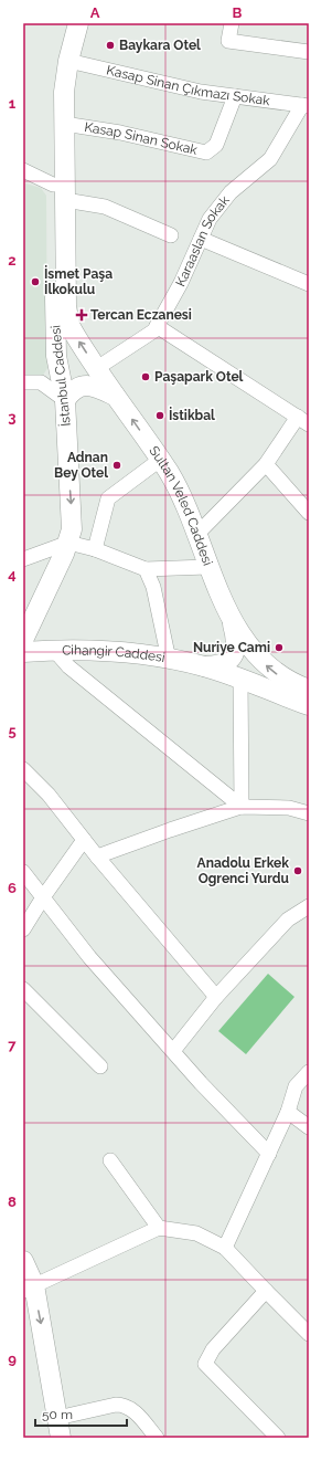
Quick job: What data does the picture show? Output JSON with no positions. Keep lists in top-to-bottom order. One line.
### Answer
{"streets":{"main road":["İstanbul Caddesi","Sultan Veled Caddesi","Cihangir Caddesi"],"street":["Kasap Sinan Çıkmazı Sokak","Kasap Sinan Sokak","Karaaslan Sokak"]},"crossings":[["Kasap Sinan Çıkmazı Sokak","Kasap Sinan Sokak"],["Kasap Sinan Çıkmazı Sokak","Karaaslan Sokak"],["Kasap Sinan Çıkmazı Sokak","İstanbul Caddesi"],["Kasap Sinan Sokak","İstanbul Caddesi"],["Karaaslan Sokak","Sultan Veled Caddesi"],["İstanbul Caddesi","Sultan Veled Caddesi"]],"one_way":["Sultan Veled Caddesi"],"places":{"other":["Baykara Otel","İsmet Paşa İlkokulu","Paşapark Otel","İstikbal","Adnan Bey Otel","Nuriye Cami","Anadolu Erkek Ogrenci Yurdu"],"health":["Tercan Eczanesi"]},"scale_bar":"50 m","grid":{"columns":["A","B"],"rows":["1","2","3","4","5","6","7","8","9"]}}
